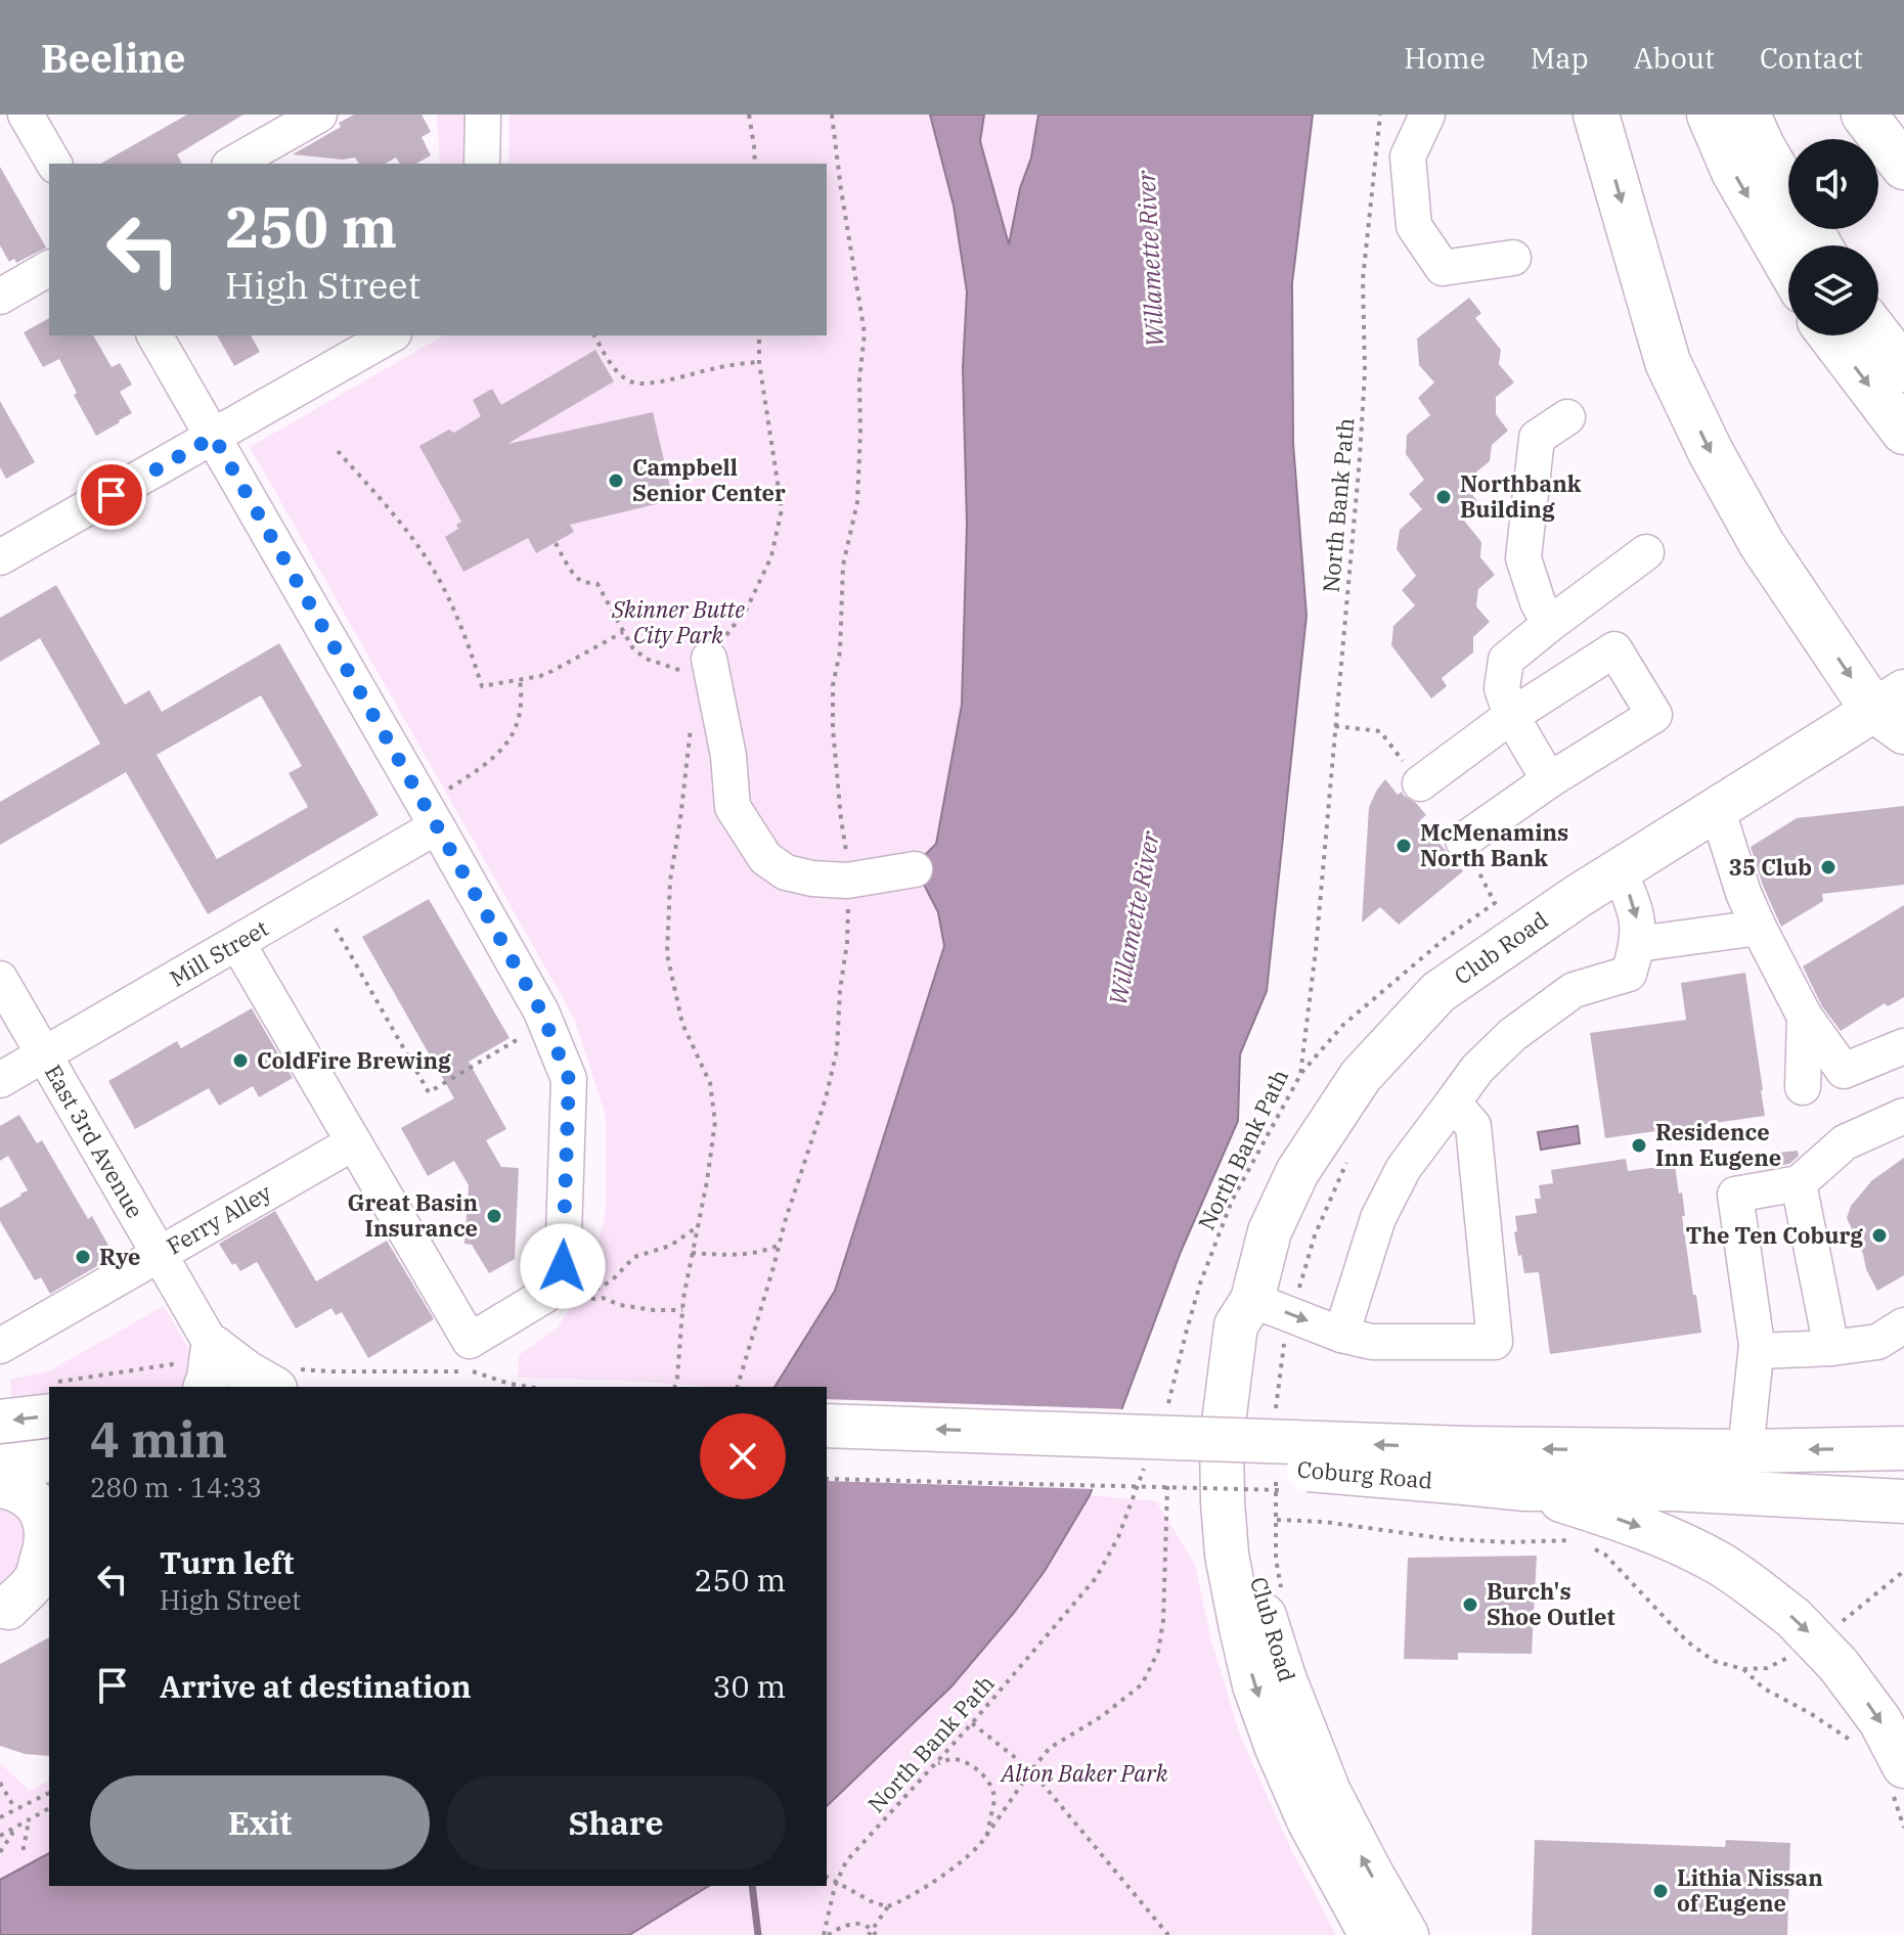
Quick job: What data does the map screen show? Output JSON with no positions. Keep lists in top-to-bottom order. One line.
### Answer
{"streets":{"main road":["Club Road","Coburg Road"],"street":["Mill Street","East 3rd Avenue","Ferry Alley"],"path":["North Bank Path"]},"crossings":[["Mill Street","East 3rd Avenue"],["East 3rd Avenue","Ferry Alley"]],"water":["Willamette River"],"parks":["Skinner Butte City Park","Alton Baker Park"],"places":["Campbell Senior Center","Northbank Building","McMenamins North Bank","35 Club","ColdFire Brewing","Residence Inn Eugene","Great Basin Insurance","The Ten Coburg","Rye","Burch's Shoe Outlet","Lithia Nissan of Eugene"],"page":{"header":"Beeline","nav":["Home","Map","About","Contact"],"turn":["250 m","High Street"],"heading":["4 min","280 m · 14:33"],"list":[{"name":"Turn left","note":"High Street","value":"250 m"},{"name":"Arrive at destination","value":"30 m"}],"buttons":["Exit","Share"]}}
